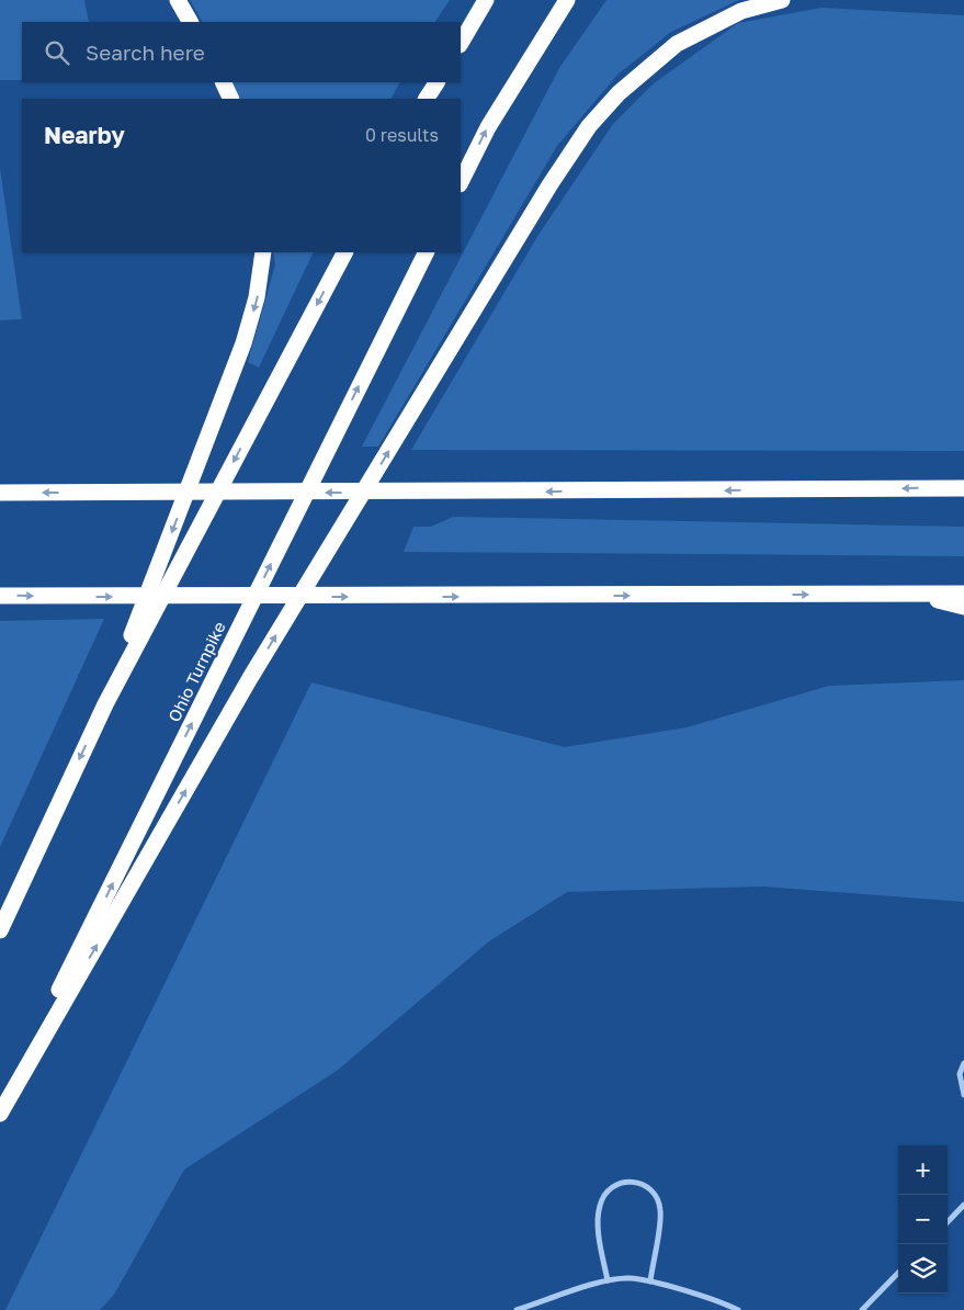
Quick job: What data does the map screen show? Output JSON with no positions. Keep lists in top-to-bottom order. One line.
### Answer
{"streets":{"highway":["Ohio Turnpike"]},"page":{"search":"Search here","heading":["Nearby","0 results"],"map_buttons":["+","−"]}}
